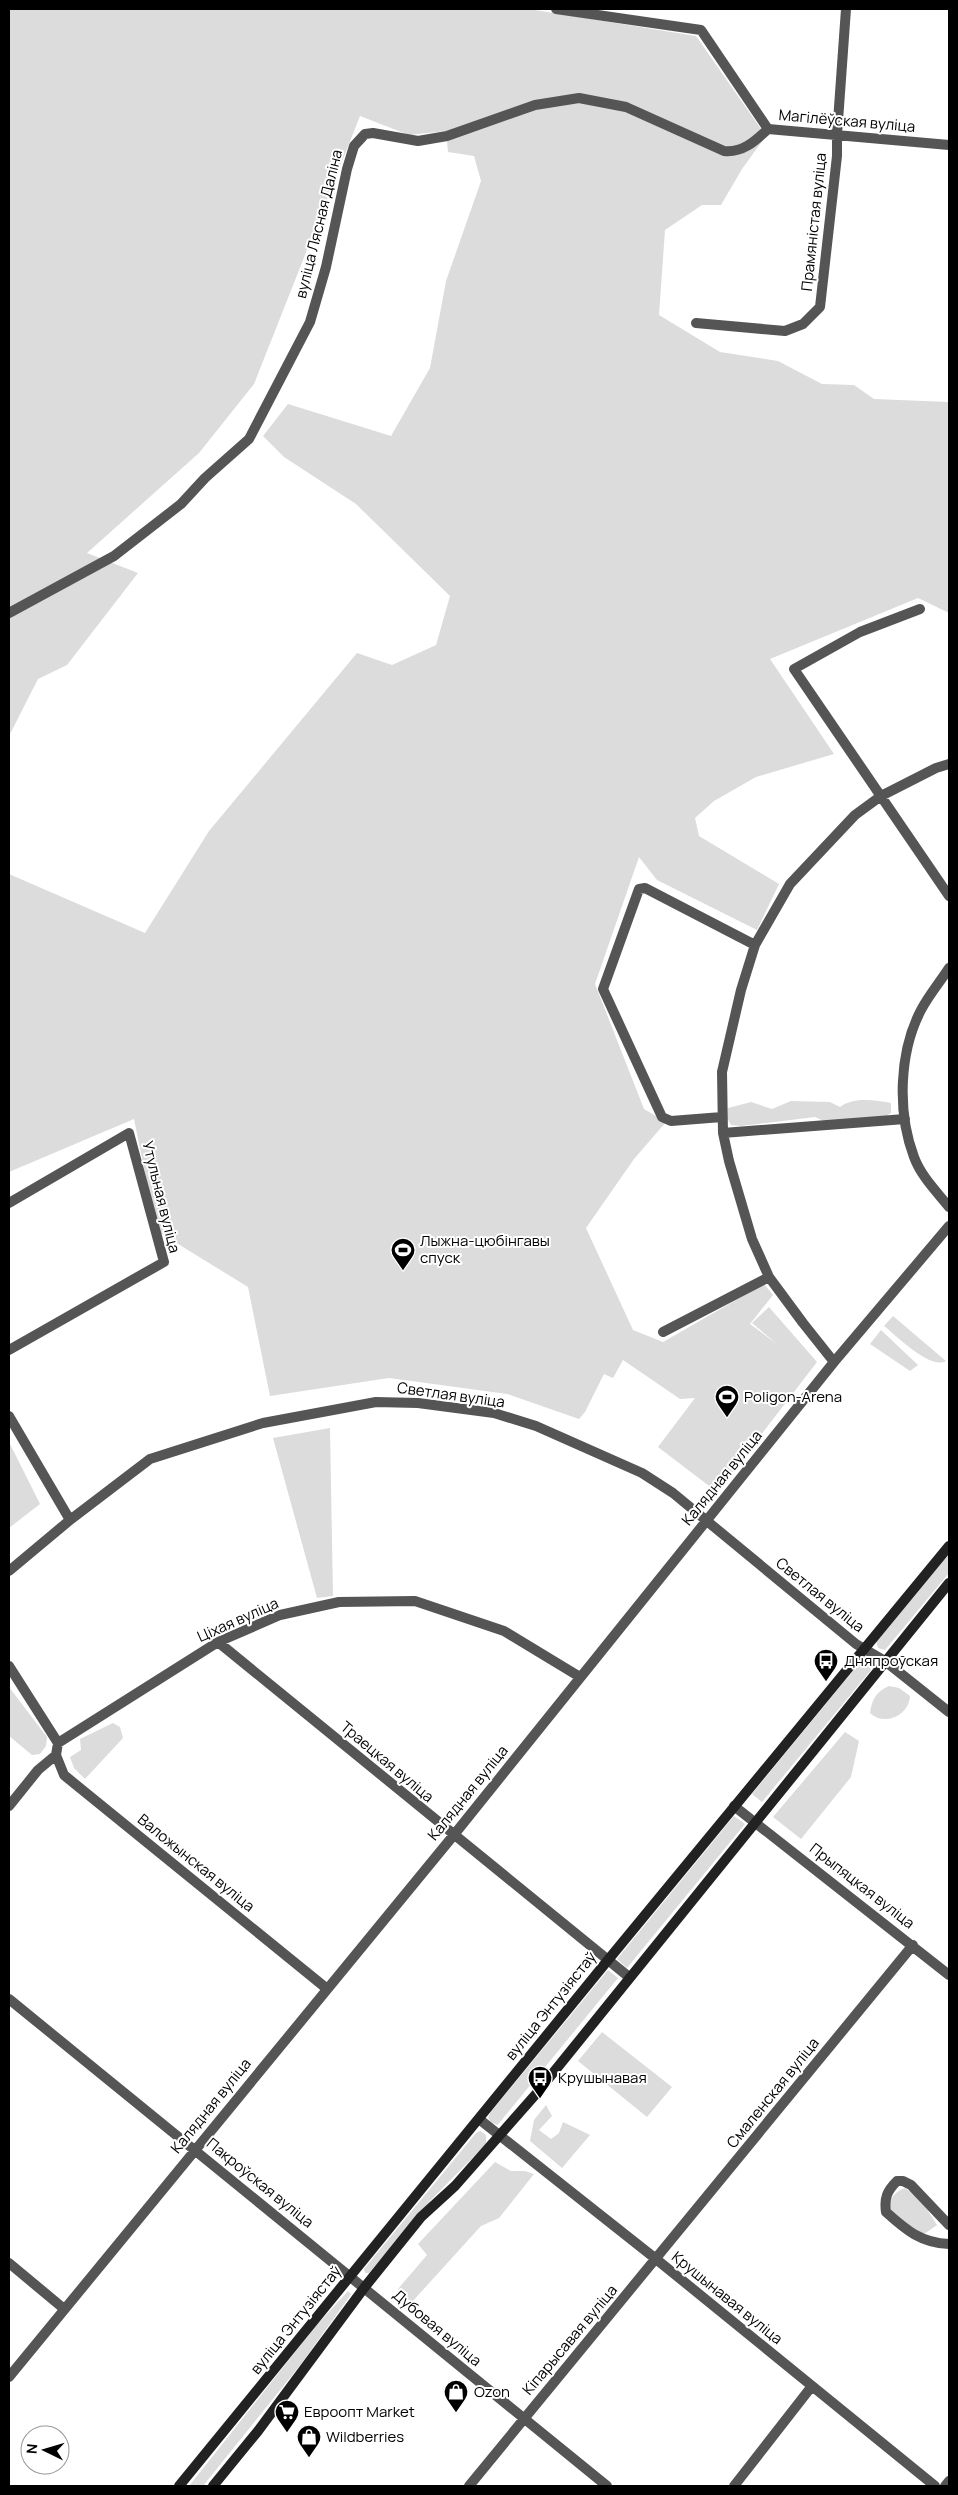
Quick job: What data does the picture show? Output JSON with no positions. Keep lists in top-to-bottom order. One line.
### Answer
{"streets":{"street":["Магілёўская вуліца","Прамяністая вуліца","вуліца Лясная Даліна","Утульная вуліца","Светлая вуліца","Калядная вуліца","Ціхая вуліца","Траецкая вуліца","Валожынская вуліца","Прыпяцкая вуліца","вуліца Энтузіястаў","Смаленская вуліца","Пакроўская вуліца","Крушынавая вуліца","Дубовая вуліца","Кіпарысавая вуліца"]},"crossings":[["Магілёўская вуліца","Прамяністая вуліца"],["Магілёўская вуліца","вуліца Лясная Даліна"],["Светлая вуліца","Калядная вуліца"],["Светлая вуліца","вуліца Энтузіястаў"],["Калядная вуліца","Ціхая вуліца"],["Калядная вуліца","Траецкая вуліца"],["Калядная вуліца","Валожынская вуліца"],["Калядная вуліца","Пакроўская вуліца"],["Ціхая вуліца","Траецкая вуліца"],["Траецкая вуліца","вуліца Энтузіястаў"],["Прыпяцкая вуліца","вуліца Энтузіястаў"],["Прыпяцкая вуліца","Смаленская вуліца"],["вуліца Энтузіястаў","Пакроўская вуліца"],["вуліца Энтузіястаў","Крушынавая вуліца"],["Смаленская вуліца","Крушынавая вуліца"],["Смаленская вуліца","Кіпарысавая вуліца"],["Пакроўская вуліца","Дубовая вуліца"],["Крушынавая вуліца","Кіпарысавая вуліца"],["Дубовая вуліца","Кіпарысавая вуліца"]],"places":{"sports":["Лыжна-цюбінгавы спуск","Poligon-Arena"],"bus stop":["Дняпроўская","Крушынавая"],"shop":["Ozon","Wildberries"],"supermarket":["Евроопт Market"]},"north":"left"}
